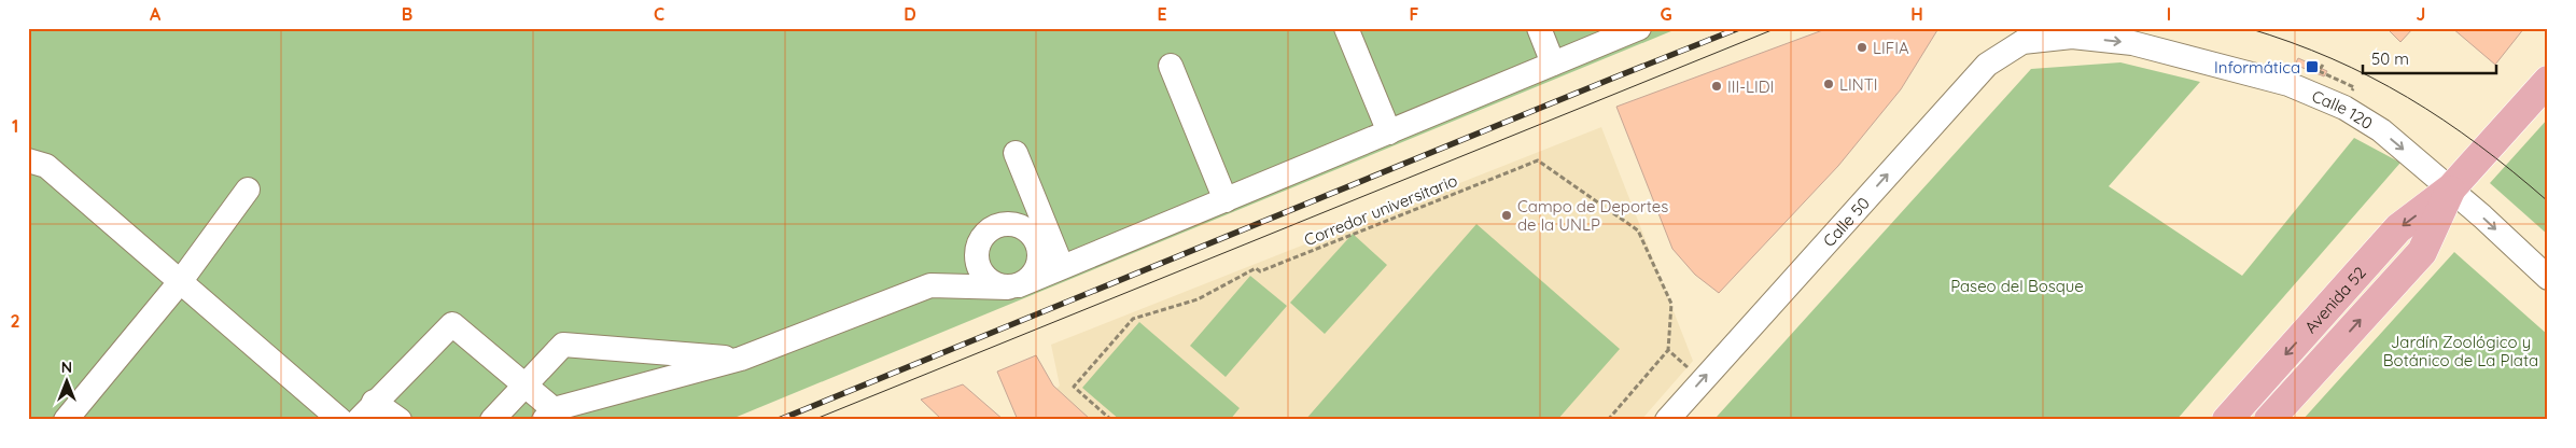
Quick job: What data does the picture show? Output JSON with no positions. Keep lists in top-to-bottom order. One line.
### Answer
{"streets":{"main road":["Avenida 52"],"street":["Calle 120","Calle 50"],"path":["Corredor universitario"]},"crossings":[["Calle 120","Calle 50"],["Calle 120","Avenida 52"]],"one_way":["Calle 120","Calle 50"],"parks":["Paseo del Bosque","Jardín Zoológico y Botánico de La Plata"],"places":{"other":["LIFIA","LINTI","III-LIDI","Campo de Deportes de la UNLP"],"transit":["Informática"]},"scale_bar":"50 m","north":"top","grid":{"columns":["A","B","C","D","E","F","G","H","I","J"],"rows":["1","2"]}}
